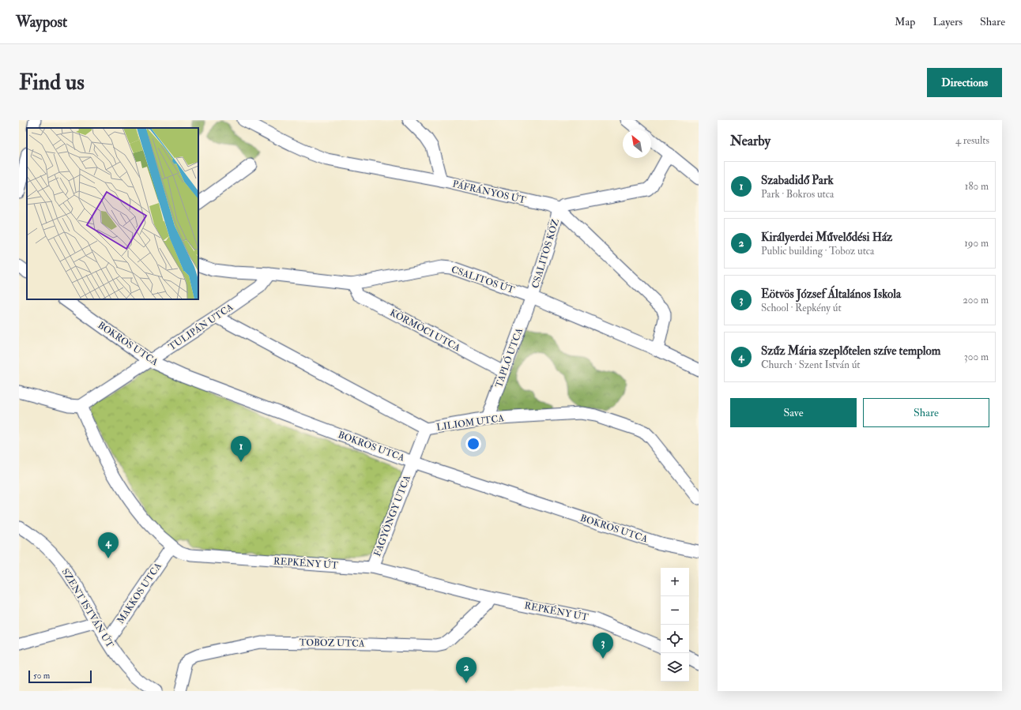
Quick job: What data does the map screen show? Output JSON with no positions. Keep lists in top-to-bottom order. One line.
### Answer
{"streets":{"street":["PÁFRÁNYOS ÚT","CSALITOS KÖZ","CSALITOS ÚT","TULIPÁN UTCA","KÖRMÖCI UTCA","BOKROS UTCA","TAPLÓ UTCA","LILIOM UTCA","FAGYÖNGY UTCA","REPKÉNY ÚT","MAKKOS UTCA","SZENT ISTVÁN ÚT","TOBOZ UTCA"]},"crossings":[["PÁFRÁNYOS ÚT","CSALITOS KÖZ"],["PÁFRÁNYOS ÚT","CSALITOS ÚT"],["CSALITOS KÖZ","CSALITOS ÚT"],["CSALITOS KÖZ","TAPLÓ UTCA"],["CSALITOS ÚT","TULIPÁN UTCA"],["CSALITOS ÚT","KÖRMÖCI UTCA"],["CSALITOS ÚT","TAPLÓ UTCA"],["TULIPÁN UTCA","BOKROS UTCA"],["TULIPÁN UTCA","LILIOM UTCA"],["TULIPÁN UTCA","REPKÉNY ÚT"],["KÖRMÖCI UTCA","TAPLÓ UTCA"],["BOKROS UTCA","FAGYÖNGY UTCA"],["TAPLÓ UTCA","LILIOM UTCA"],["LILIOM UTCA","FAGYÖNGY UTCA"],["FAGYÖNGY UTCA","REPKÉNY ÚT"],["REPKÉNY ÚT","MAKKOS UTCA"],["REPKÉNY ÚT","TOBOZ UTCA"],["MAKKOS UTCA","SZENT ISTVÁN ÚT"]],"scale_bar":"50 m","north":"top left","page":{"header":"Waypost","nav":["Map","Layers","Share"],"buttons":["Directions",["Save","Share"]],"title":"Find us","heading":["Nearby","4 results"],"list":[{"mark":"1","name":"Szabadidő Park","note":"Park · Bokros utca","value":"180 m"},{"mark":"2","name":"Királyerdei Művelődési Ház","note":"Public building · Toboz utca","value":"190 m"},{"mark":"3","name":"Eötvös József Általános Iskola","note":"School · Repkény út","value":"200 m"},{"mark":"4","name":"Szűz Mária szeplőtelen szíve templom","note":"Church · Szent István út","value":"300 m"}],"pins":["1","4","3","2"],"map_buttons":["+","−"],"scale":"50 m"}}
